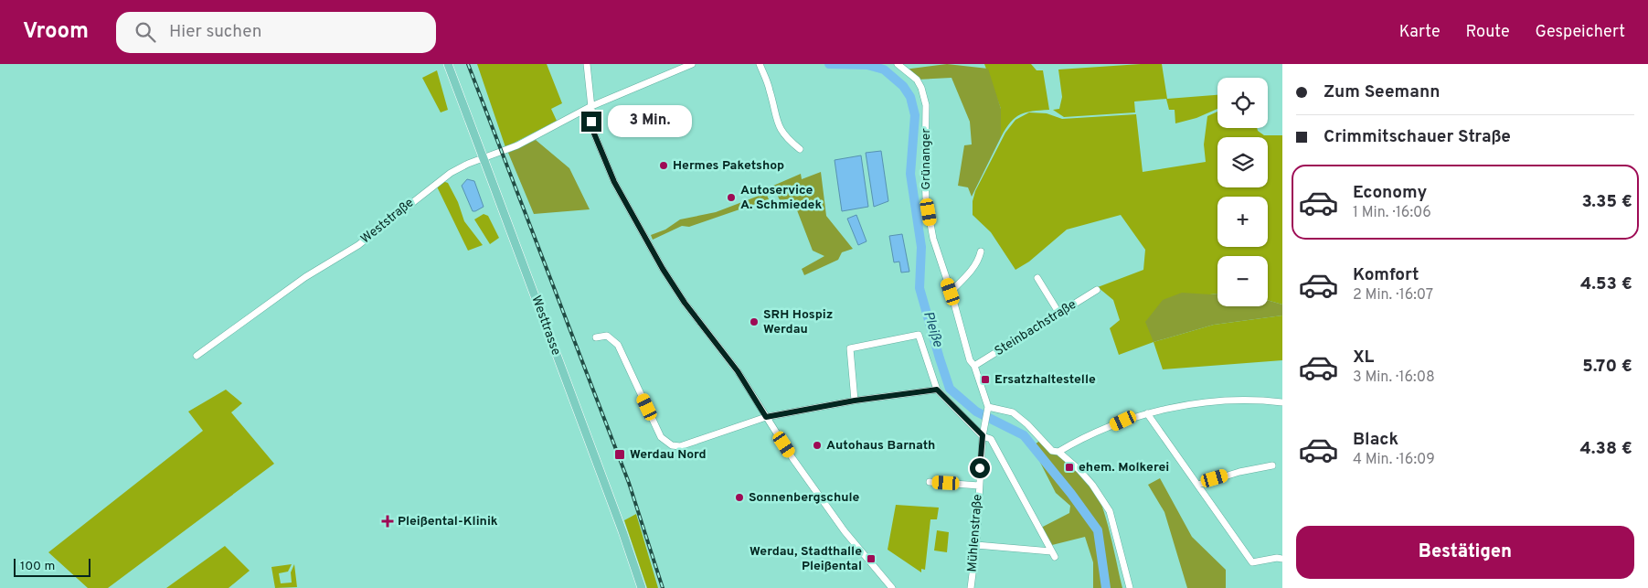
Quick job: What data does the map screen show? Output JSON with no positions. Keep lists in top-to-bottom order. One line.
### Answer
{"streets":{"main road":["Westtrasse"],"street":["Grünanger","Weststraße","Steinbachstraße","Mühlenstraße"]},"crossings":[["Grünanger","Steinbachstraße"],["Grünanger","Mühlenstraße"]],"water":["Pleiße"],"places":{"other":["Hermes Paketshop","Autoservice A. Schmiedek","SRH Hospiz Werdau","Autohaus Barnath","Sonnenbergschule"],"transit":["Ersatzhaltestelle","Werdau Nord","ehem. Molkerei","Werdau, Stadthalle Pleißental"],"health":["Pleißental-Klinik"]},"scale_bar":"100 m","page":{"header":"Vroom","search":"Hier suchen","nav":["Karte","Route","Gespeichert"],"banner":["Zum Seemann","Crimmitschauer Straße"],"map_buttons":["+","−"],"bubble":"3 Min.","list":[{"name":"Economy","note":"1 Min. · 16:06","value":"3.35 €"},{"name":"Komfort","note":"2 Min. · 16:07","value":"4.53 €"},{"name":"XL","note":"3 Min. · 16:08","value":"5.70 €"},{"name":"Black","note":"4 Min. · 16:09","value":"4.38 €"}],"buttons":"Bestätigen","scale":"100 m"}}
